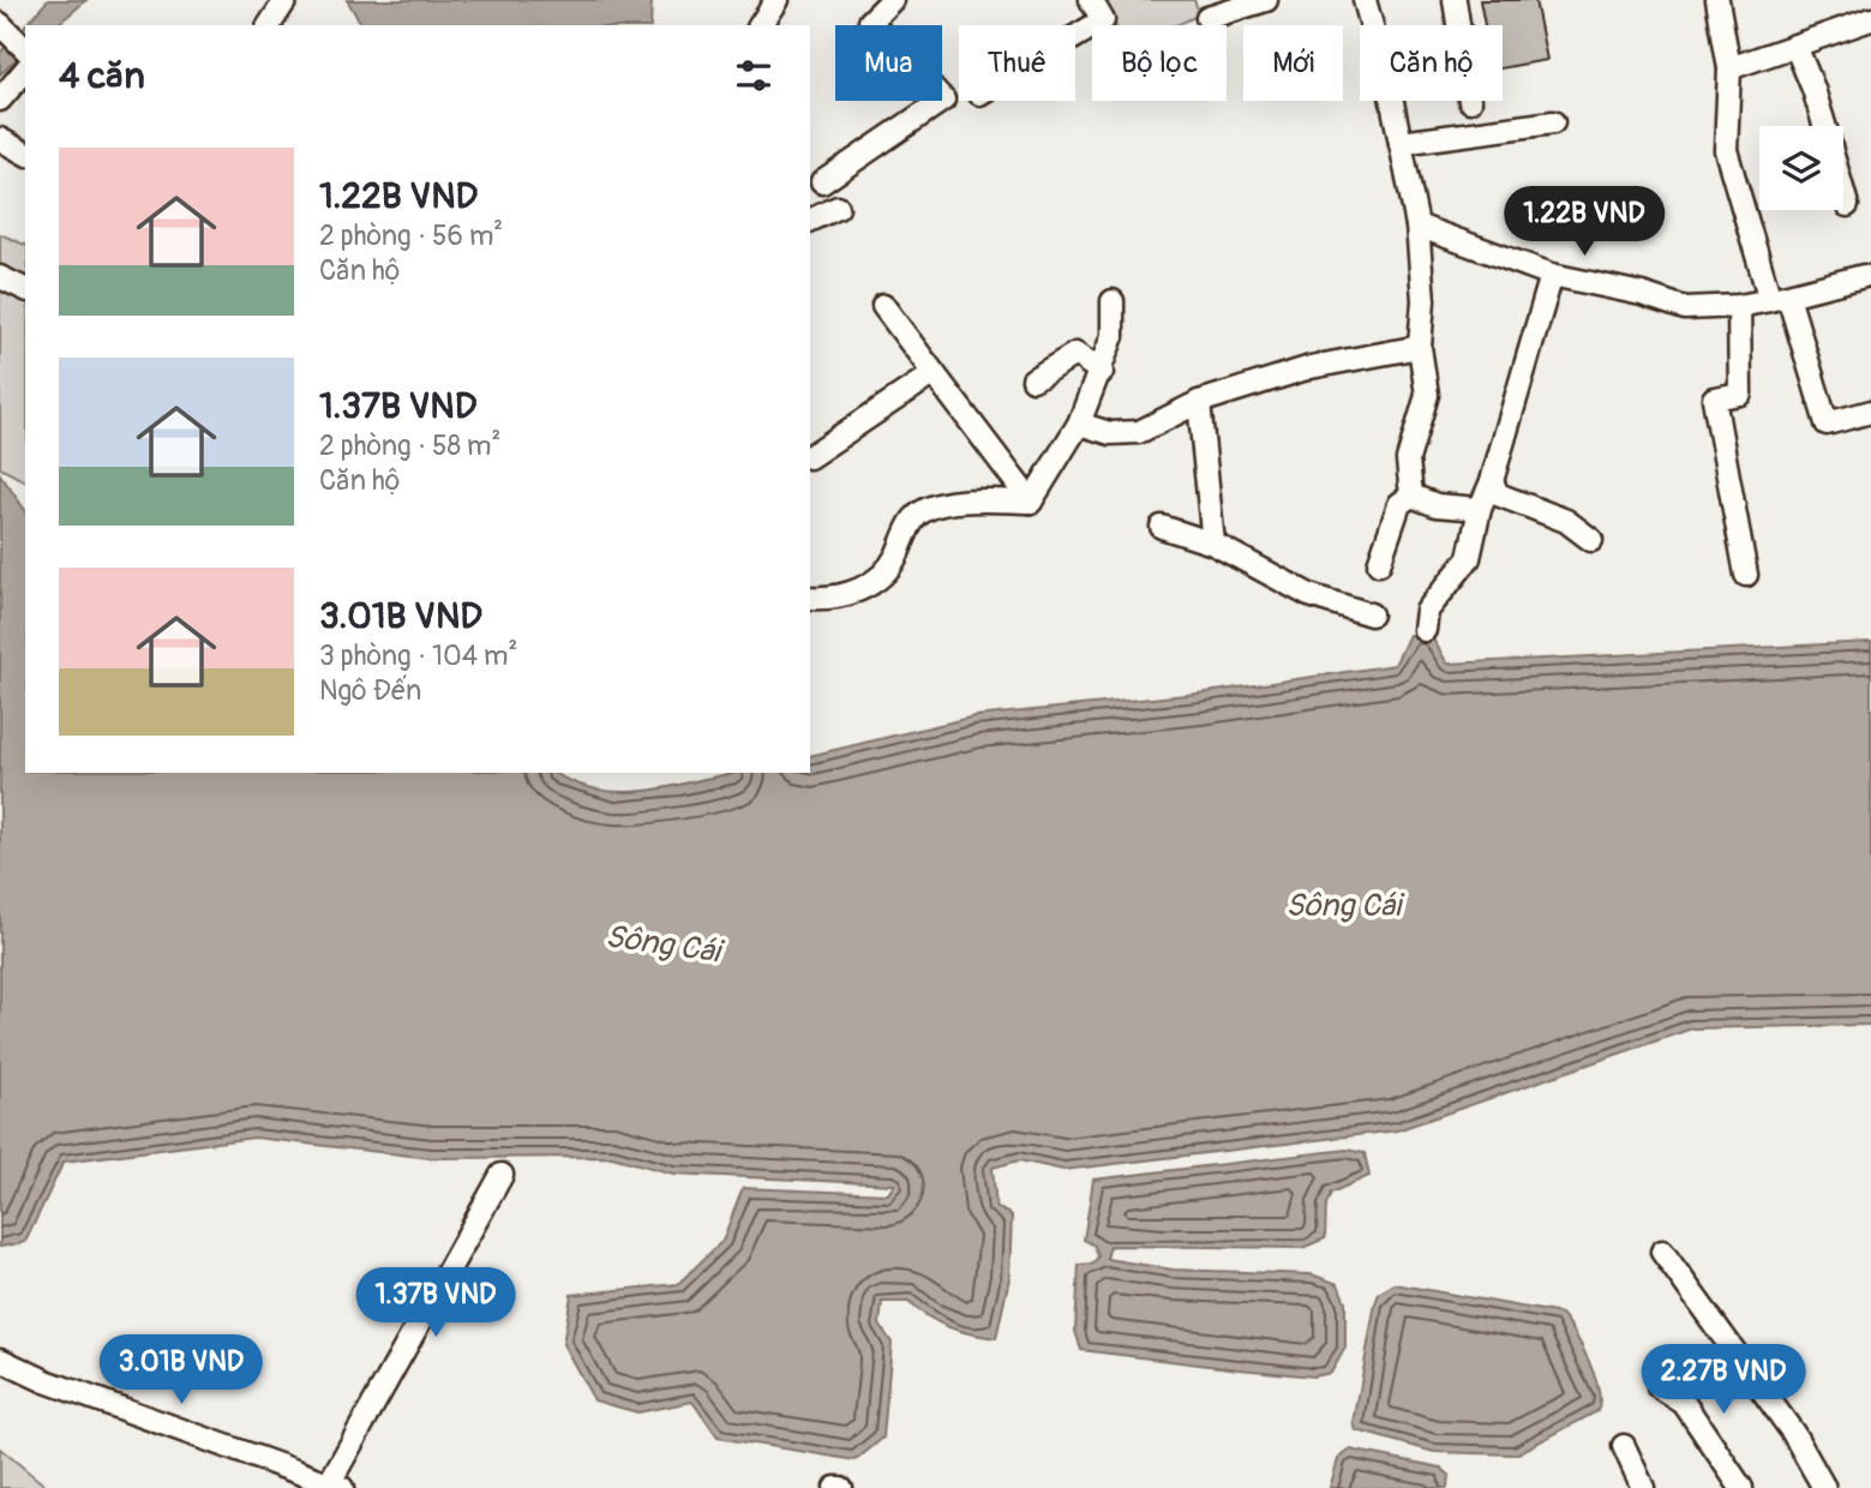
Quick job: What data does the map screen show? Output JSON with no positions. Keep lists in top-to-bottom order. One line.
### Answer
{"water":["Sông Cái"],"page":{"chip":["Mua","Thuê","Bộ lọc","Mới","Căn hộ"],"heading":"4 căn","list":[{"name":"1.22B VND","note":"2 phòng · 56 m² · Căn hộ"},{"name":"1.37B VND","note":"2 phòng · 58 m² · Căn hộ"},{"name":"3.01B VND","note":"3 phòng · 104 m² · Ngô Đến"}],"price":["1.22B VND","1.37B VND","3.01B VND","2.27B VND"]}}
